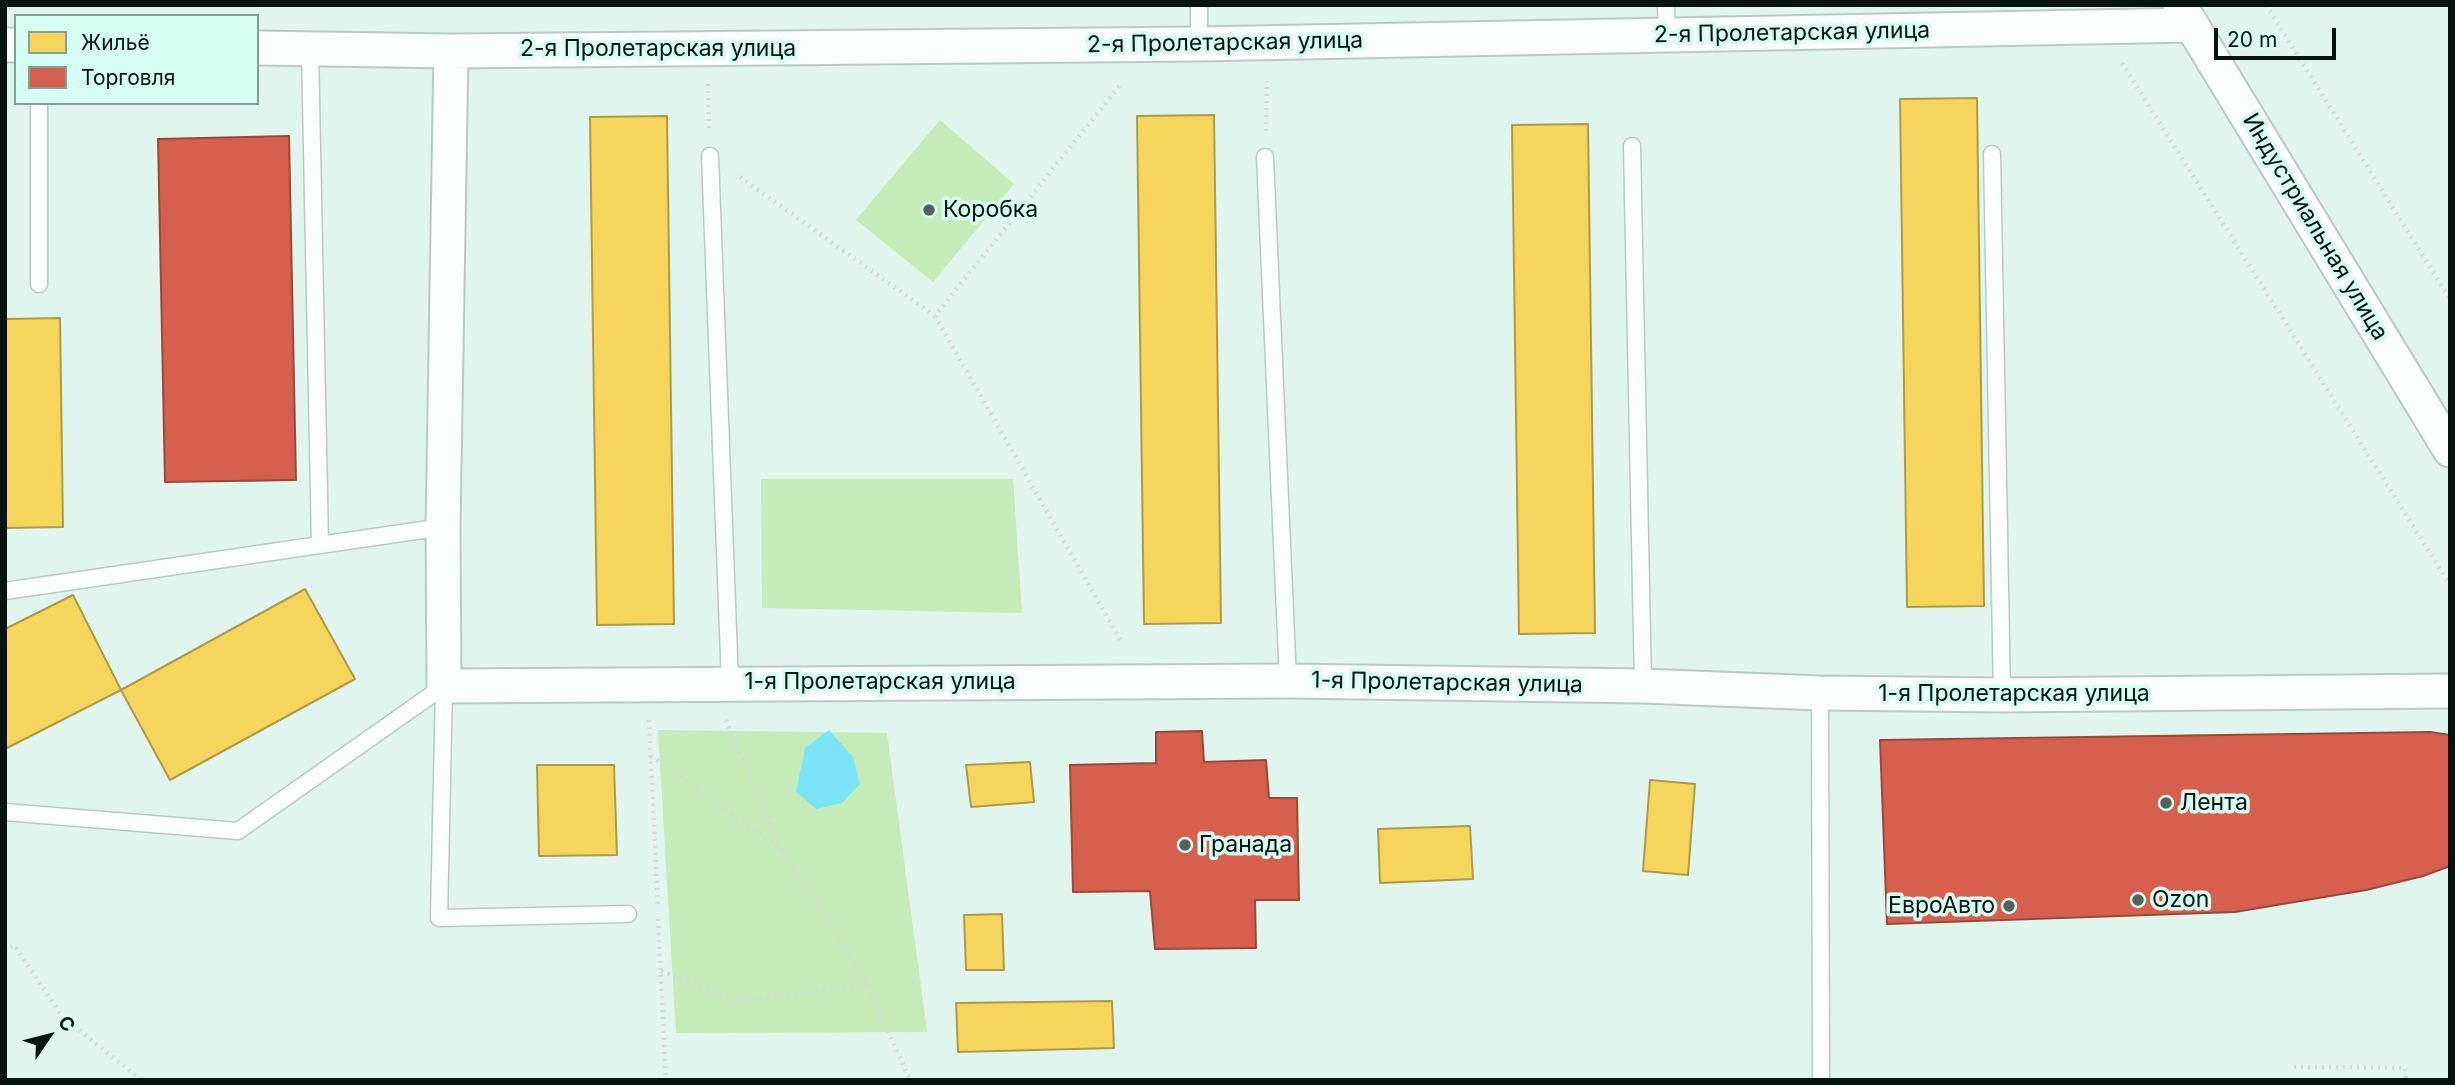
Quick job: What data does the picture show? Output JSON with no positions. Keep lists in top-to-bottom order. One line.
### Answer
{"streets":{"street":["2-я Пролетарская улица","Индустриальная улица","1-я Пролетарская улица"]},"crossings":[["2-я Пролетарская улица","Индустриальная улица"]],"places":["Коробка","Лента","Гранада","Ozon","ЕвроАвто"],"legend":["Жильё","Торговля"],"scale_bar":"20 m","north":"top right"}
